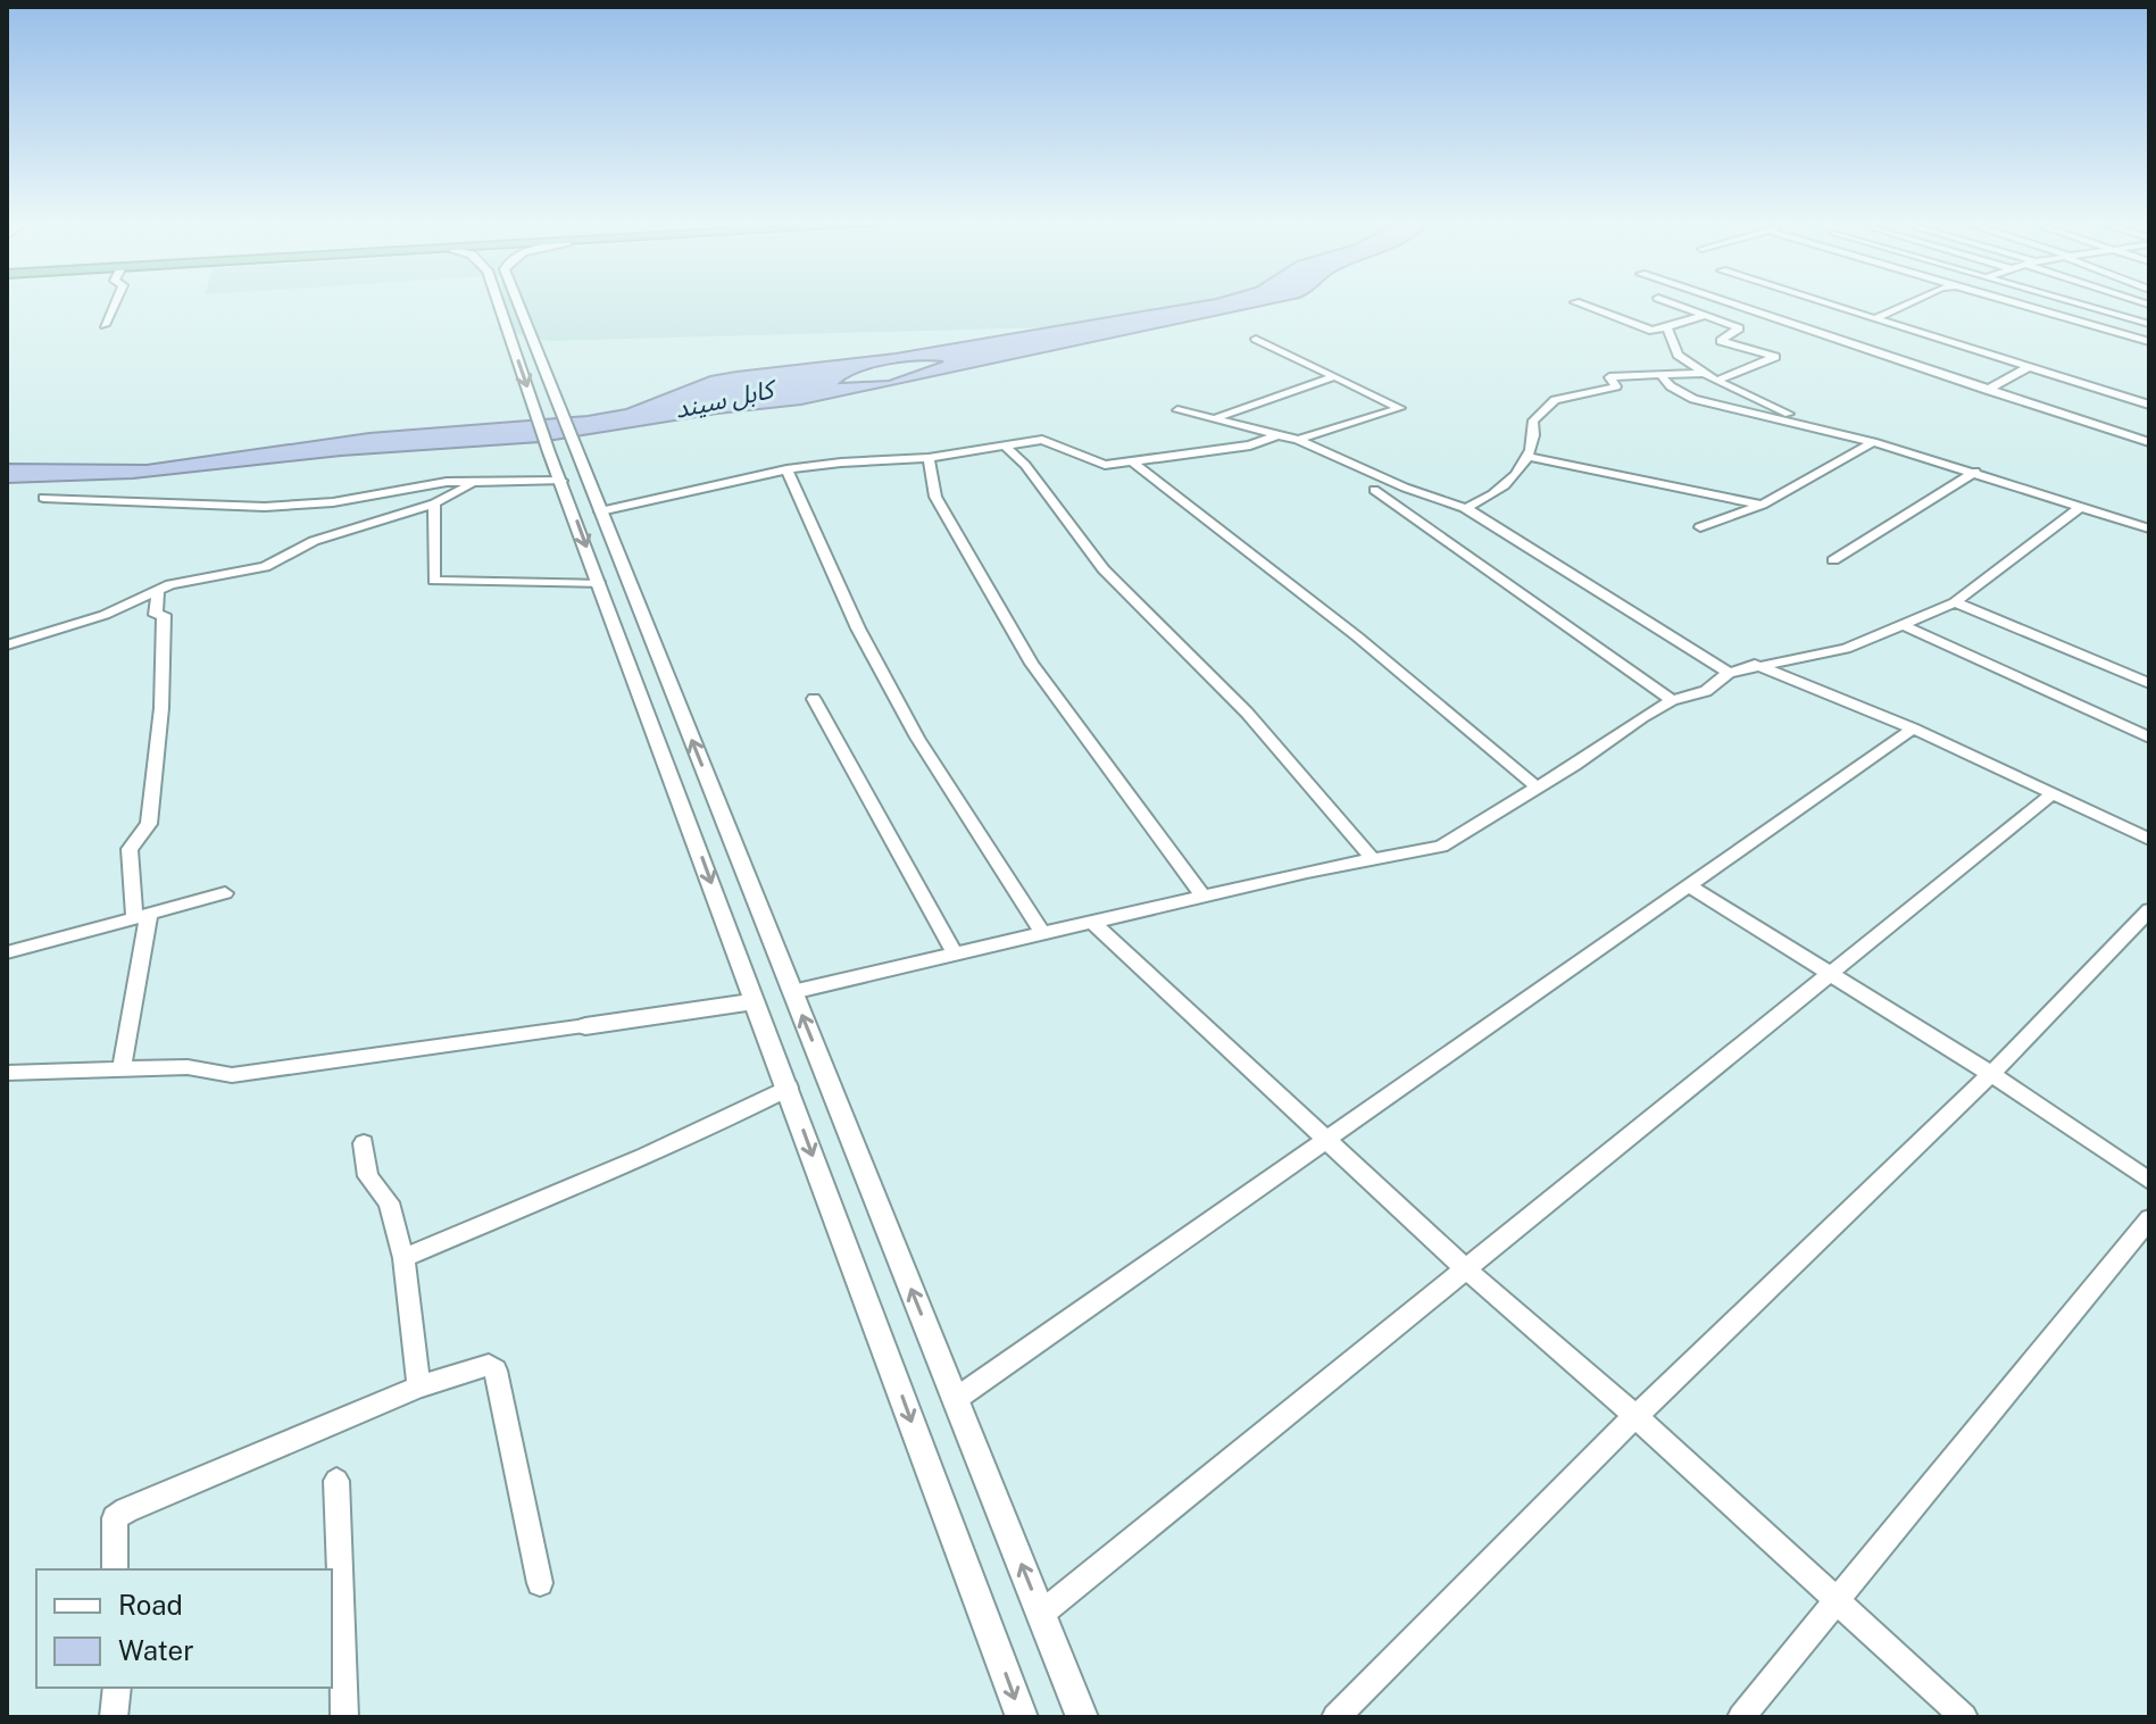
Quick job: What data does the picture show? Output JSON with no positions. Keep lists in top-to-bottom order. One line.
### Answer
{"water":["کابل سيند"],"legend":["Road","Water"]}
